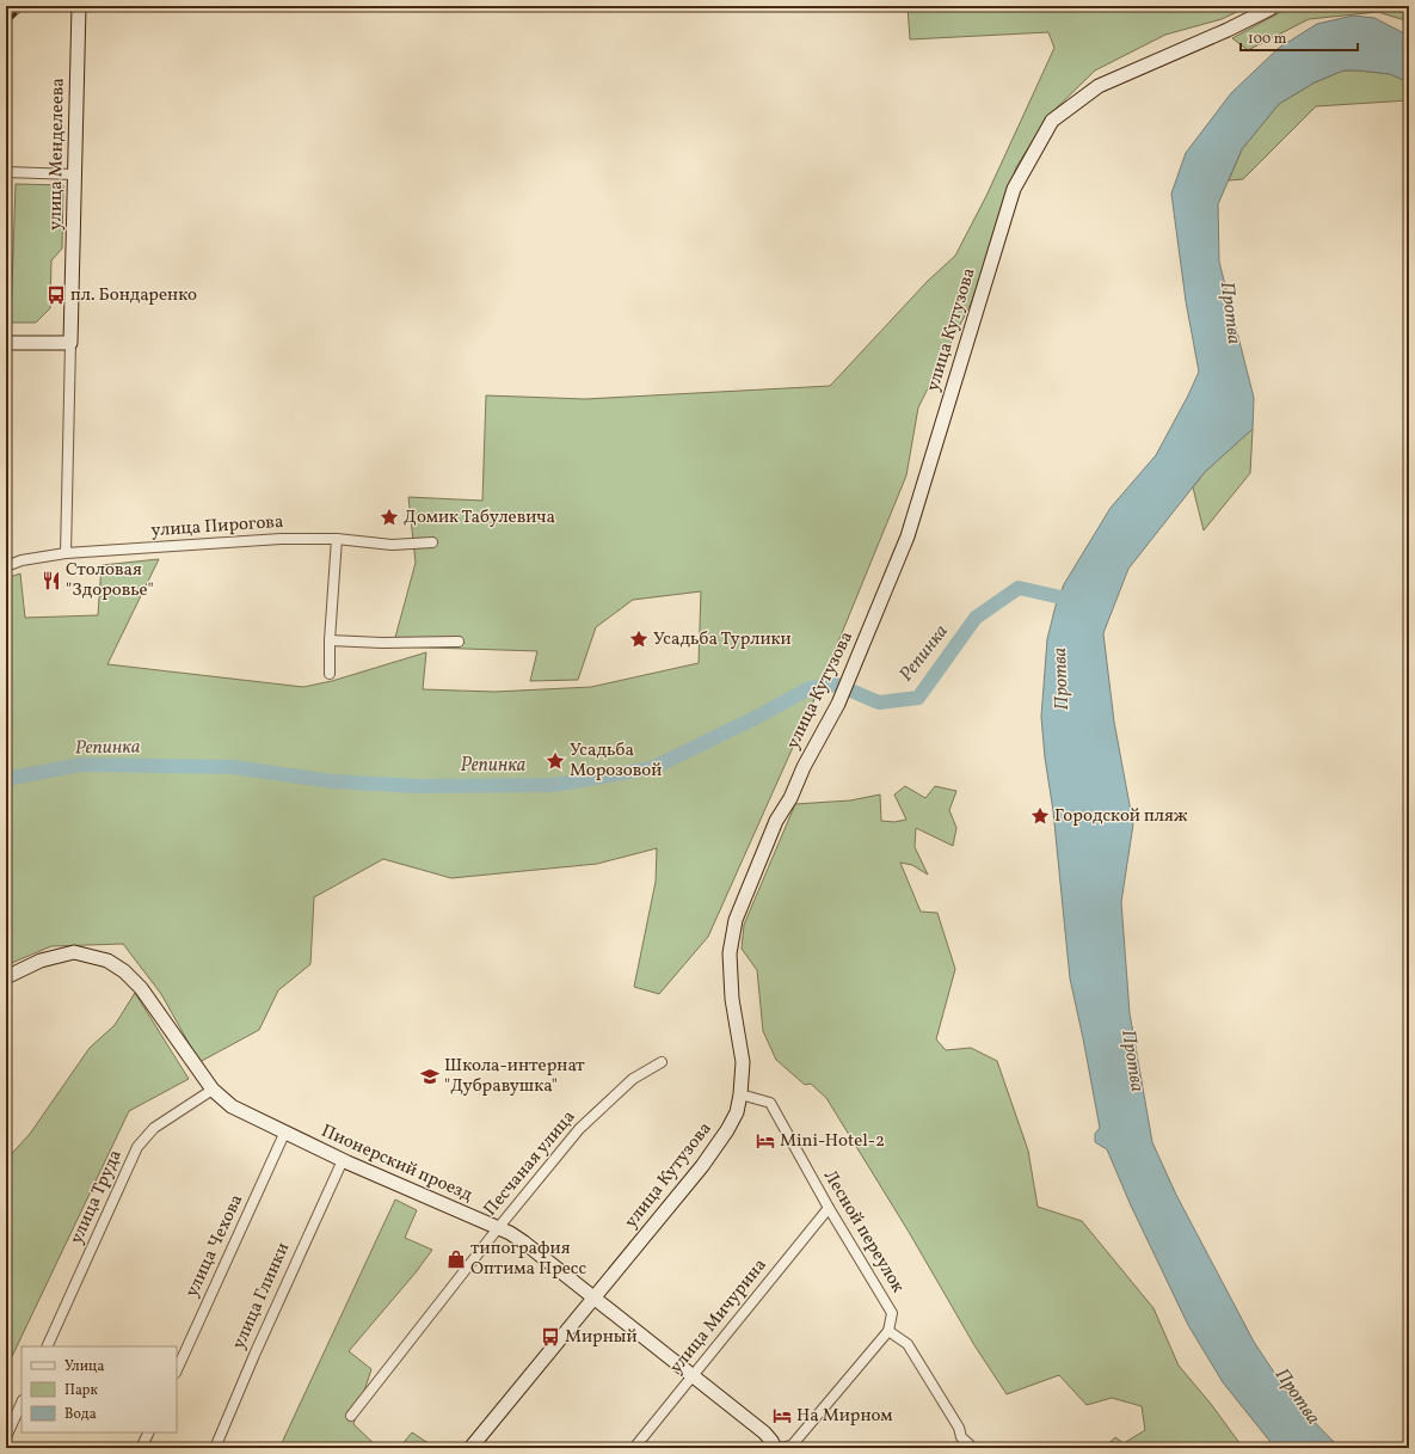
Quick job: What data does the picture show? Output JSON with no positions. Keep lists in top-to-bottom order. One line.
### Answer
{"streets":{"main road":["улица Менделеева","улица Кутузова","Пионерский проезд"],"street":["улица Пирогова","Песчаная улица","улица Труда","Лесной переулок","улица Чехова","улица Глинки","улица Мичурина"]},"crossings":[["улица Кутузова","Пионерский проезд"],["улица Кутузова","Лесной переулок"],["Пионерский проезд","Песчаная улица"],["Пионерский проезд","улица Труда"],["Пионерский проезд","улица Чехова"],["Пионерский проезд","улица Глинки"],["Пионерский проезд","улица Мичурина"],["Лесной переулок","улица Мичурина"]],"water":["Протва","Репинка"],"places":{"bus stop":["пл. Бондаренко","Мирный"],"place":["Домик Табулевича","Усадьба Турлики","Усадьба Морозовой","Городской пляж"],"restaurant":["Столовая \"Здоровье\""],"school or university":["Школа-интернат \"Дубравушка\""],"hotel":["Mini-Hotel-2","На Мирном"],"shop":["типография Оптима Пресс"]},"legend":["Улица","Парк","Вода"],"scale_bar":"100 m"}
